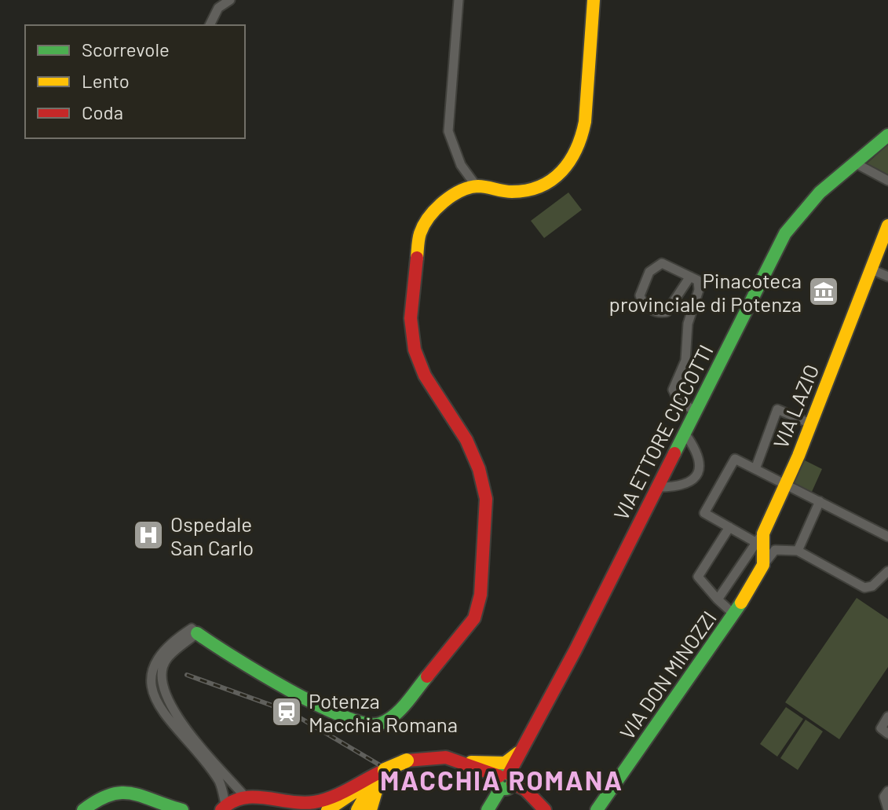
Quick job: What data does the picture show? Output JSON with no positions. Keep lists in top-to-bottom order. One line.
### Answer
{"streets":{"main road":["VIA LAZIO","VIA ETTORE CICCOTTI","VIA DON MINOZZI"]},"crossings":[["VIA LAZIO","VIA DON MINOZZI"]],"districts":["MACCHIA ROMANA"],"places":{"museum":["Pinacoteca provinciale di Potenza"],"hospital":["Ospedale San Carlo"],"station":["Potenza Macchia Romana"]},"legend":["Scorrevole","Lento","Coda"]}
